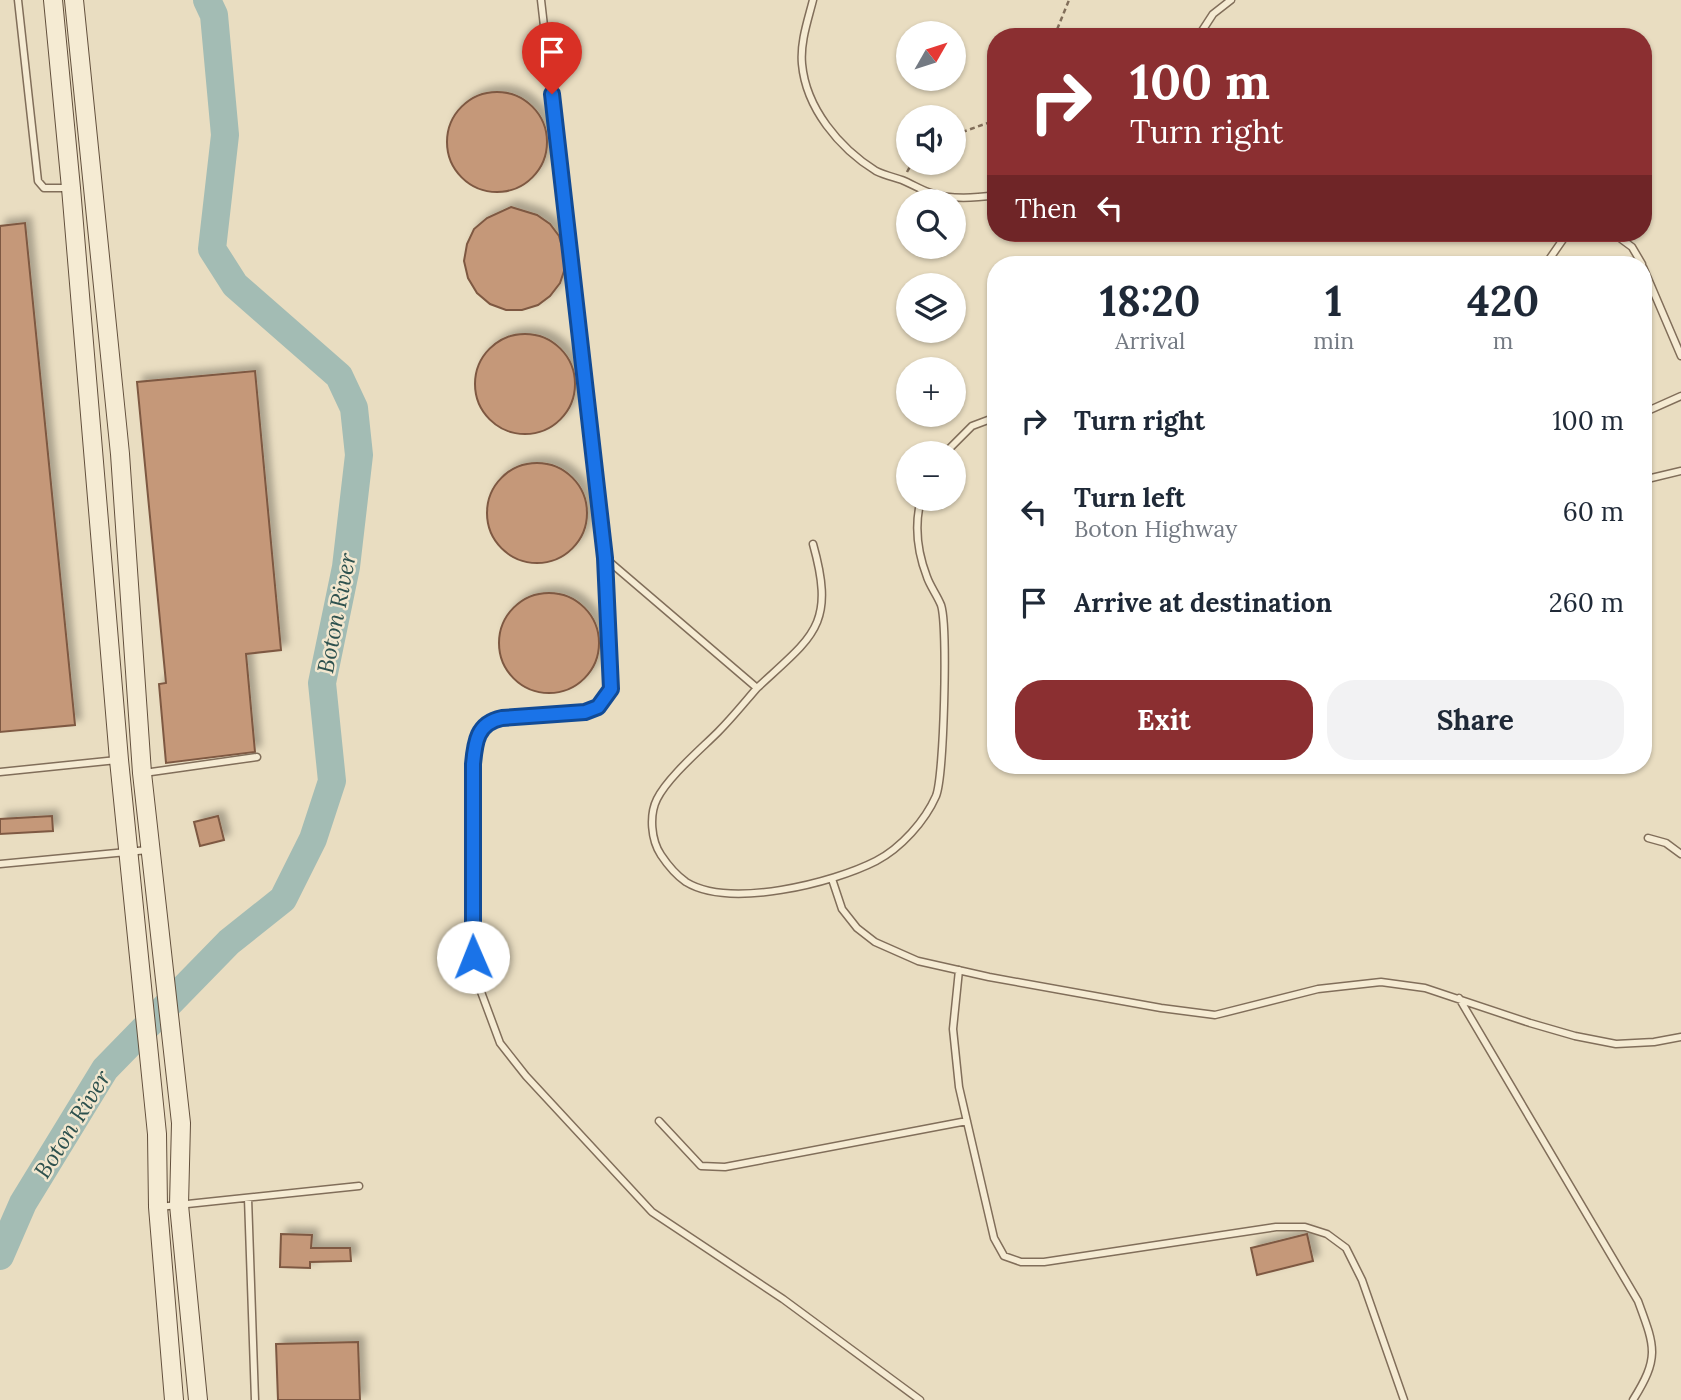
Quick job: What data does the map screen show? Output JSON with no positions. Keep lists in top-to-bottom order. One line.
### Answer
{"water":["Boton River"],"north":"top right","page":{"map_buttons":["+","−"],"turn":["100 m","Turn right"],"then":"Then","eta":["18:20","Arrival","1","min","420","m"],"list":[{"name":"Turn right","value":"100 m"},{"name":"Turn left","note":"Boton Highway","value":"60 m"},{"name":"Arrive at destination","value":"260 m"}],"buttons":["Exit","Share"]}}
